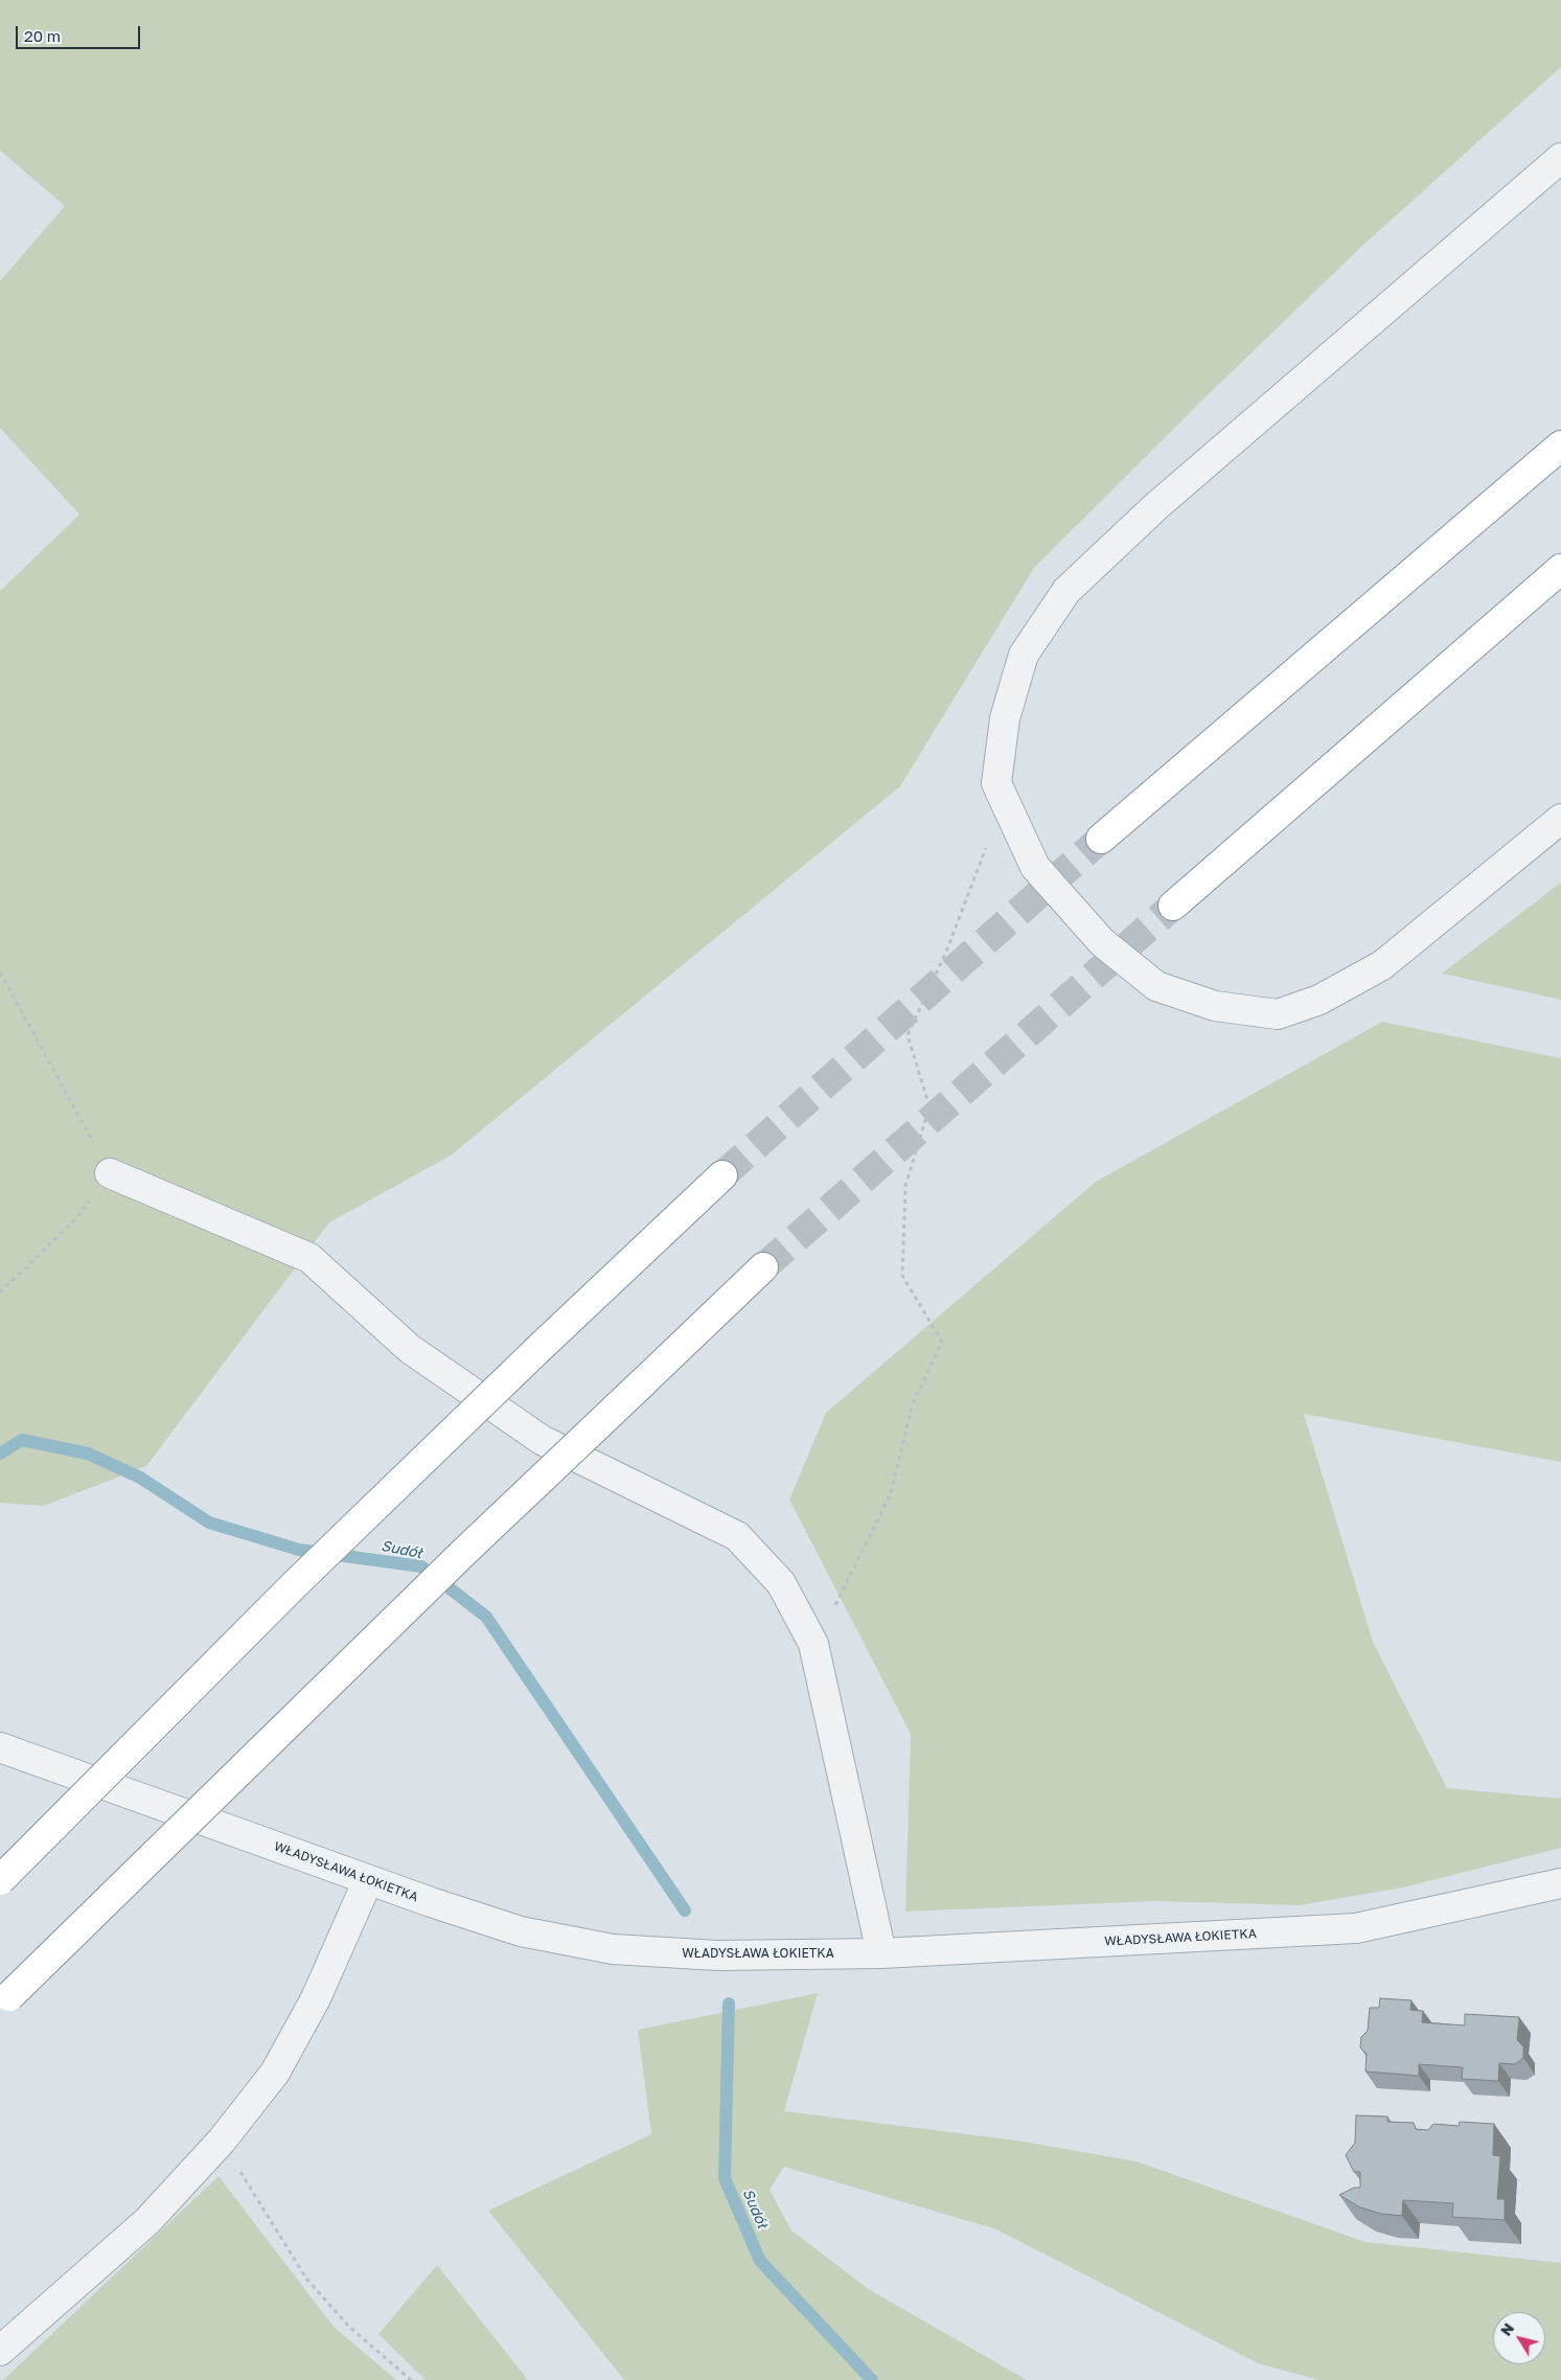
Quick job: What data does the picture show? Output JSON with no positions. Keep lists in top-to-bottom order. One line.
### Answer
{"streets":{"street":["WŁADYSŁAWA ŁOKIETKA"]},"water":["Sudół"],"scale_bar":"20 m","north":"top left"}
